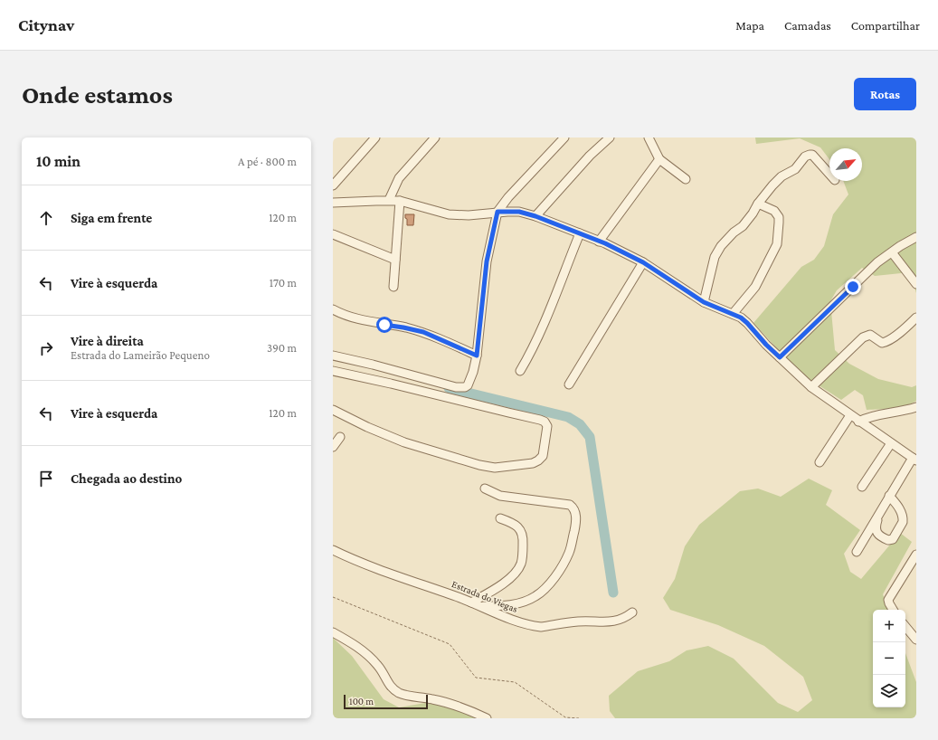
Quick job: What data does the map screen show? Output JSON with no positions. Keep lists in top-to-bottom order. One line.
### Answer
{"streets":{"street":["Estrada do Viegas"]},"scale_bar":"100 m","north":"top right","page":{"header":"Citynav","nav":["Mapa","Camadas","Compartilhar"],"buttons":"Rotas","title":"Onde estamos","heading":["10 min","A pé · 800 m"],"list":[["Siga em frente","120 m"],["Vire à esquerda","170 m"],["Vire à direita","Estrada do Lameirão Pequeno","390 m"],["Vire à esquerda","120 m"],"Chegada ao destino"],"map_buttons":["+","−"],"scale":"100 m"}}
